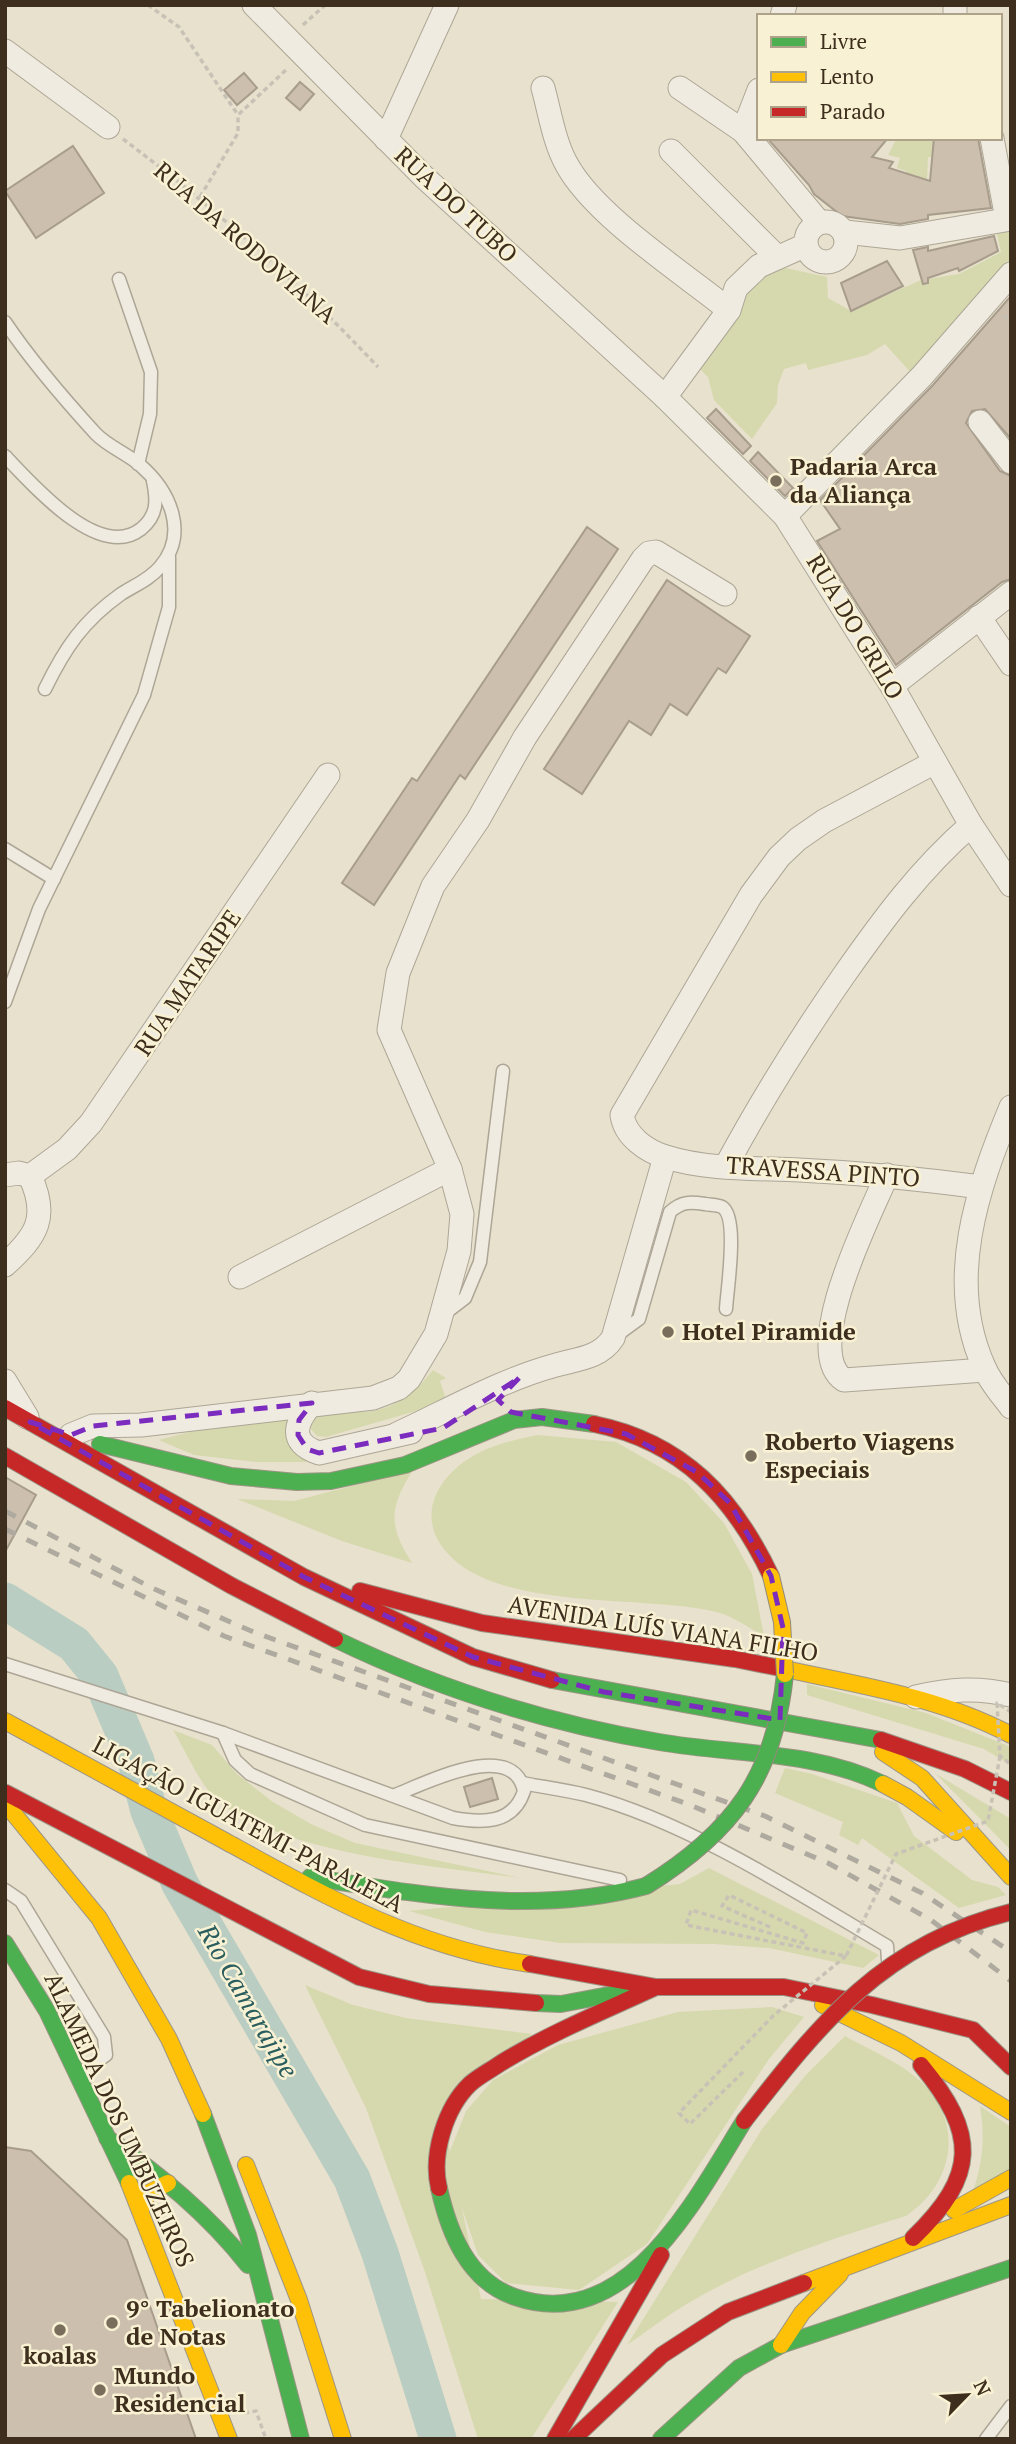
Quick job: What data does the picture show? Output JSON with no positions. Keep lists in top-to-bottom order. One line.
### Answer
{"streets":{"main road":["AVENIDA LUÍS VIANA FILHO","LIGAÇÃO IGUATEMI-PARALELA","ALAMEDA DOS UMBUZEIROS"],"street":["RUA DO TUBO","RUA DO GRILO","RUA MATARIPE","TRAVESSA PINTO"],"path":["RUA DA RODOVIANA"]},"crossings":[["RUA DO TUBO","RUA DO GRILO"],["RUA DO GRILO","TRAVESSA PINTO"]],"water":["Rio Camarajipe"],"places":["Padaria Arca da Aliança","Hotel Piramide","Roberto Viagens Especiais","9° Tabelionato de Notas","koalas","Mundo Residencial"],"legend":["Livre","Lento","Parado"],"north":"top right"}
